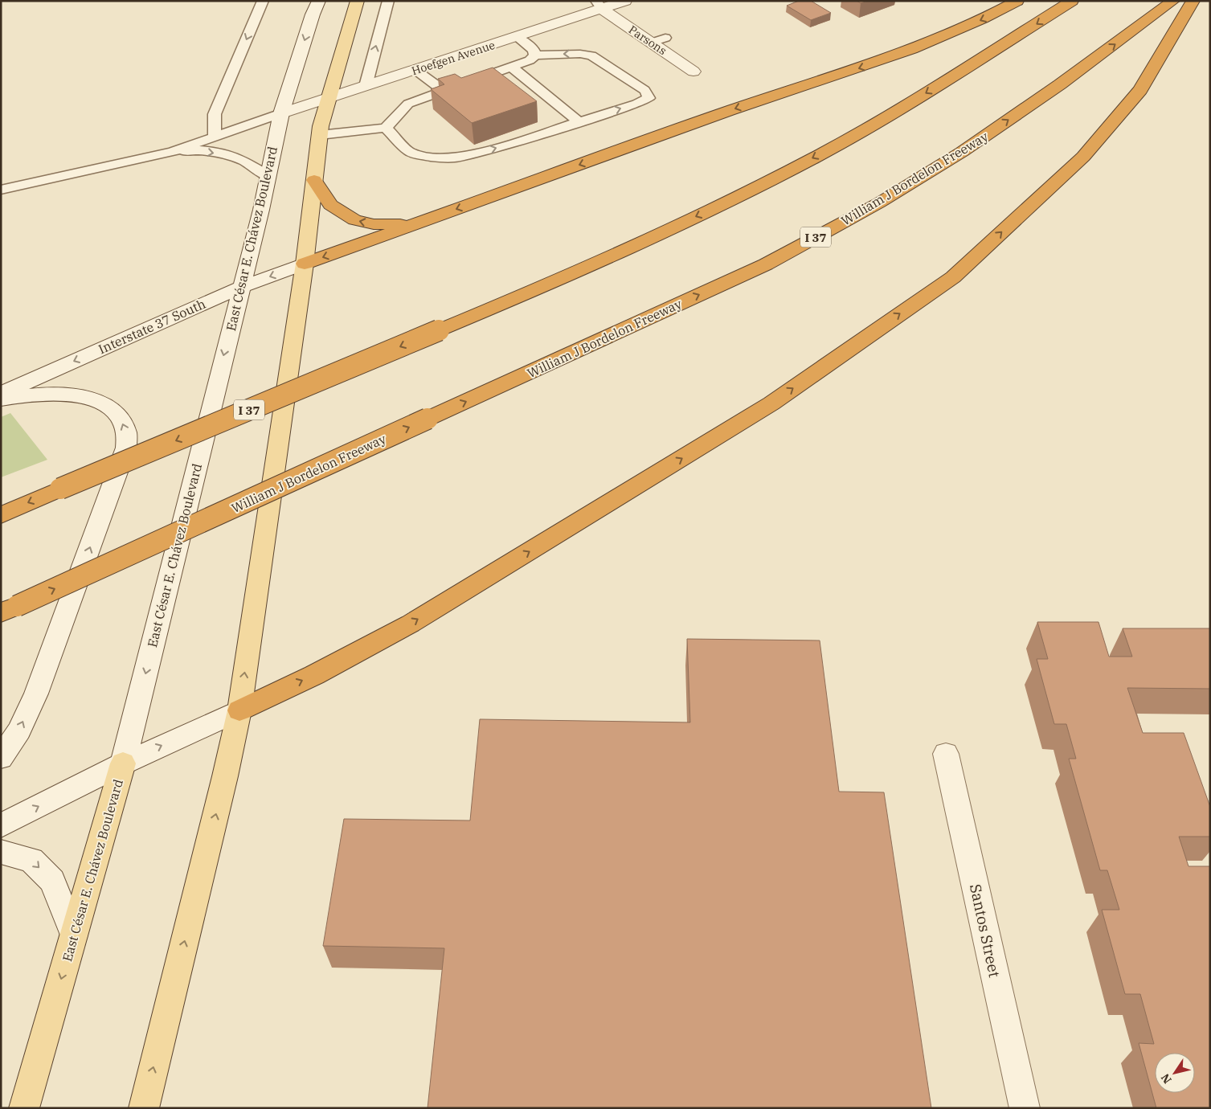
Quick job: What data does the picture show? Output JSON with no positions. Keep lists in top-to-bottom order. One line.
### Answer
{"streets":{"highway":["William J Bordelon Freeway","I 37"],"main road":["Parsons","Hoefgen Avenue","East César E. Chávez Boulevard","Interstate 37 South","Santos Street"]},"crossings":[["Parsons","Hoefgen Avenue"],["Hoefgen Avenue","East César E. Chávez Boulevard"],["East César E. Chávez Boulevard","Interstate 37 South"]],"one_way":["Interstate 37 South"],"north":"bottom left"}
